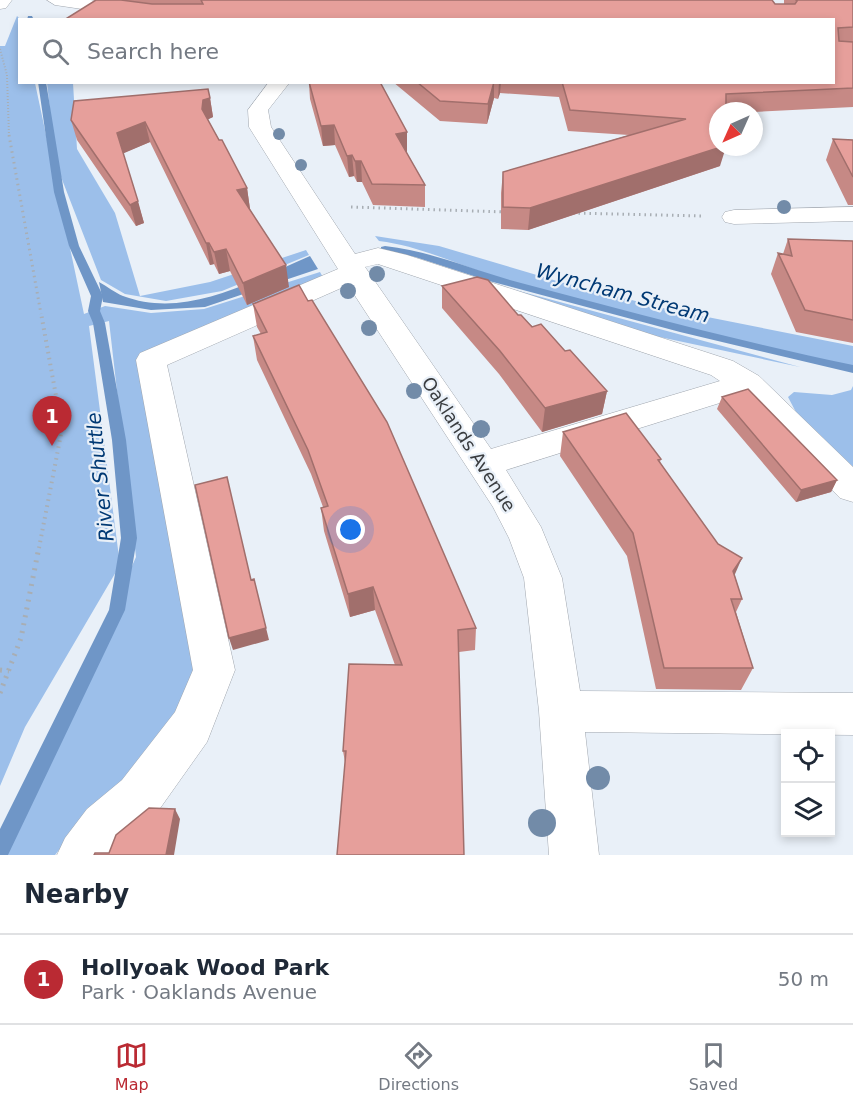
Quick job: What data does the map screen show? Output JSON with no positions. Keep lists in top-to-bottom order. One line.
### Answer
{"streets":{"street":["Oaklands Avenue"]},"water":["Wyncham Stream","River Shuttle"],"north":"bottom left","page":{"search":"Search here","pins":"1","heading":"Nearby","list":[{"mark":"1","name":"Hollyoak Wood Park","note":"Park · Oaklands Avenue","value":"50 m"}],"nav":["Map","Directions","Saved"]}}
